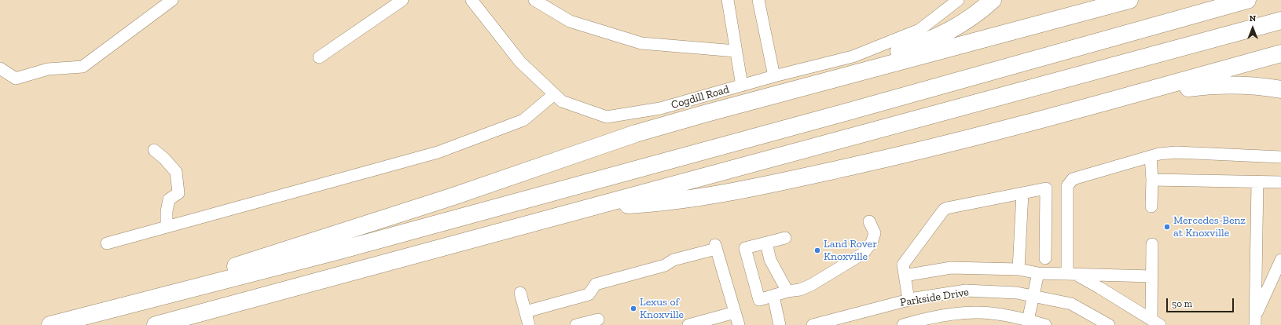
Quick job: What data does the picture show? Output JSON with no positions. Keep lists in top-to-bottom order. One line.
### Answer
{"streets":{"street":["Cogdill Road","Parkside Drive"]},"places":["Mercedes-Benz at Knoxville","Land Rover Knoxville","Lexus of Knoxville"],"scale_bar":"50 m","north":"top"}
